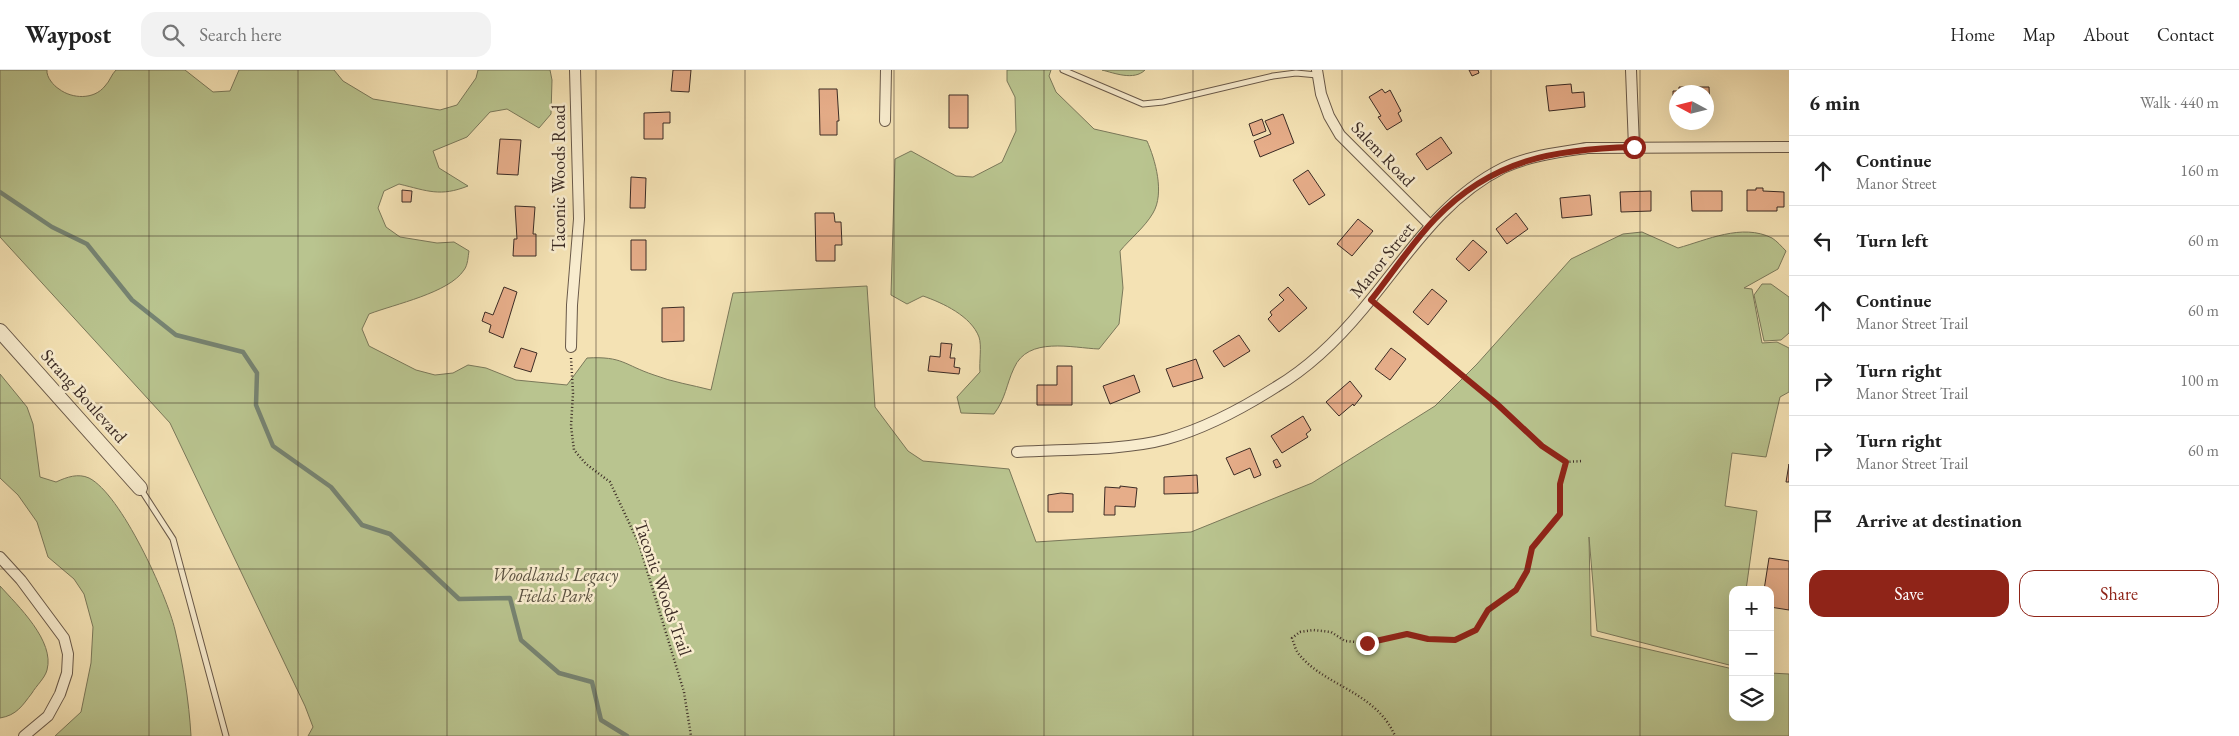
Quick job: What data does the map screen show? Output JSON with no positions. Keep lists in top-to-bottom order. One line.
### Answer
{"streets":{"street":["Salem Road","Taconic Woods Road","Manor Street","Strang Boulevard"],"path":["Taconic Woods Trail"]},"crossings":[["Salem Road","Manor Street"],["Taconic Woods Road","Taconic Woods Trail"]],"parks":["Woodlands Legacy Fields Park"],"north":"left","page":{"header":"Waypost","search":"Search here","nav":["Home","Map","About","Contact"],"heading":["6 min","Walk · 440 m"],"list":[["Continue","Manor Street","160 m"],["Turn left","60 m"],["Continue","Manor Street Trail","60 m"],["Turn right","Manor Street Trail","100 m"],["Turn right","Manor Street Trail","60 m"],"Arrive at destination"],"buttons":["Save","Share"],"map_buttons":["+","−"]}}
